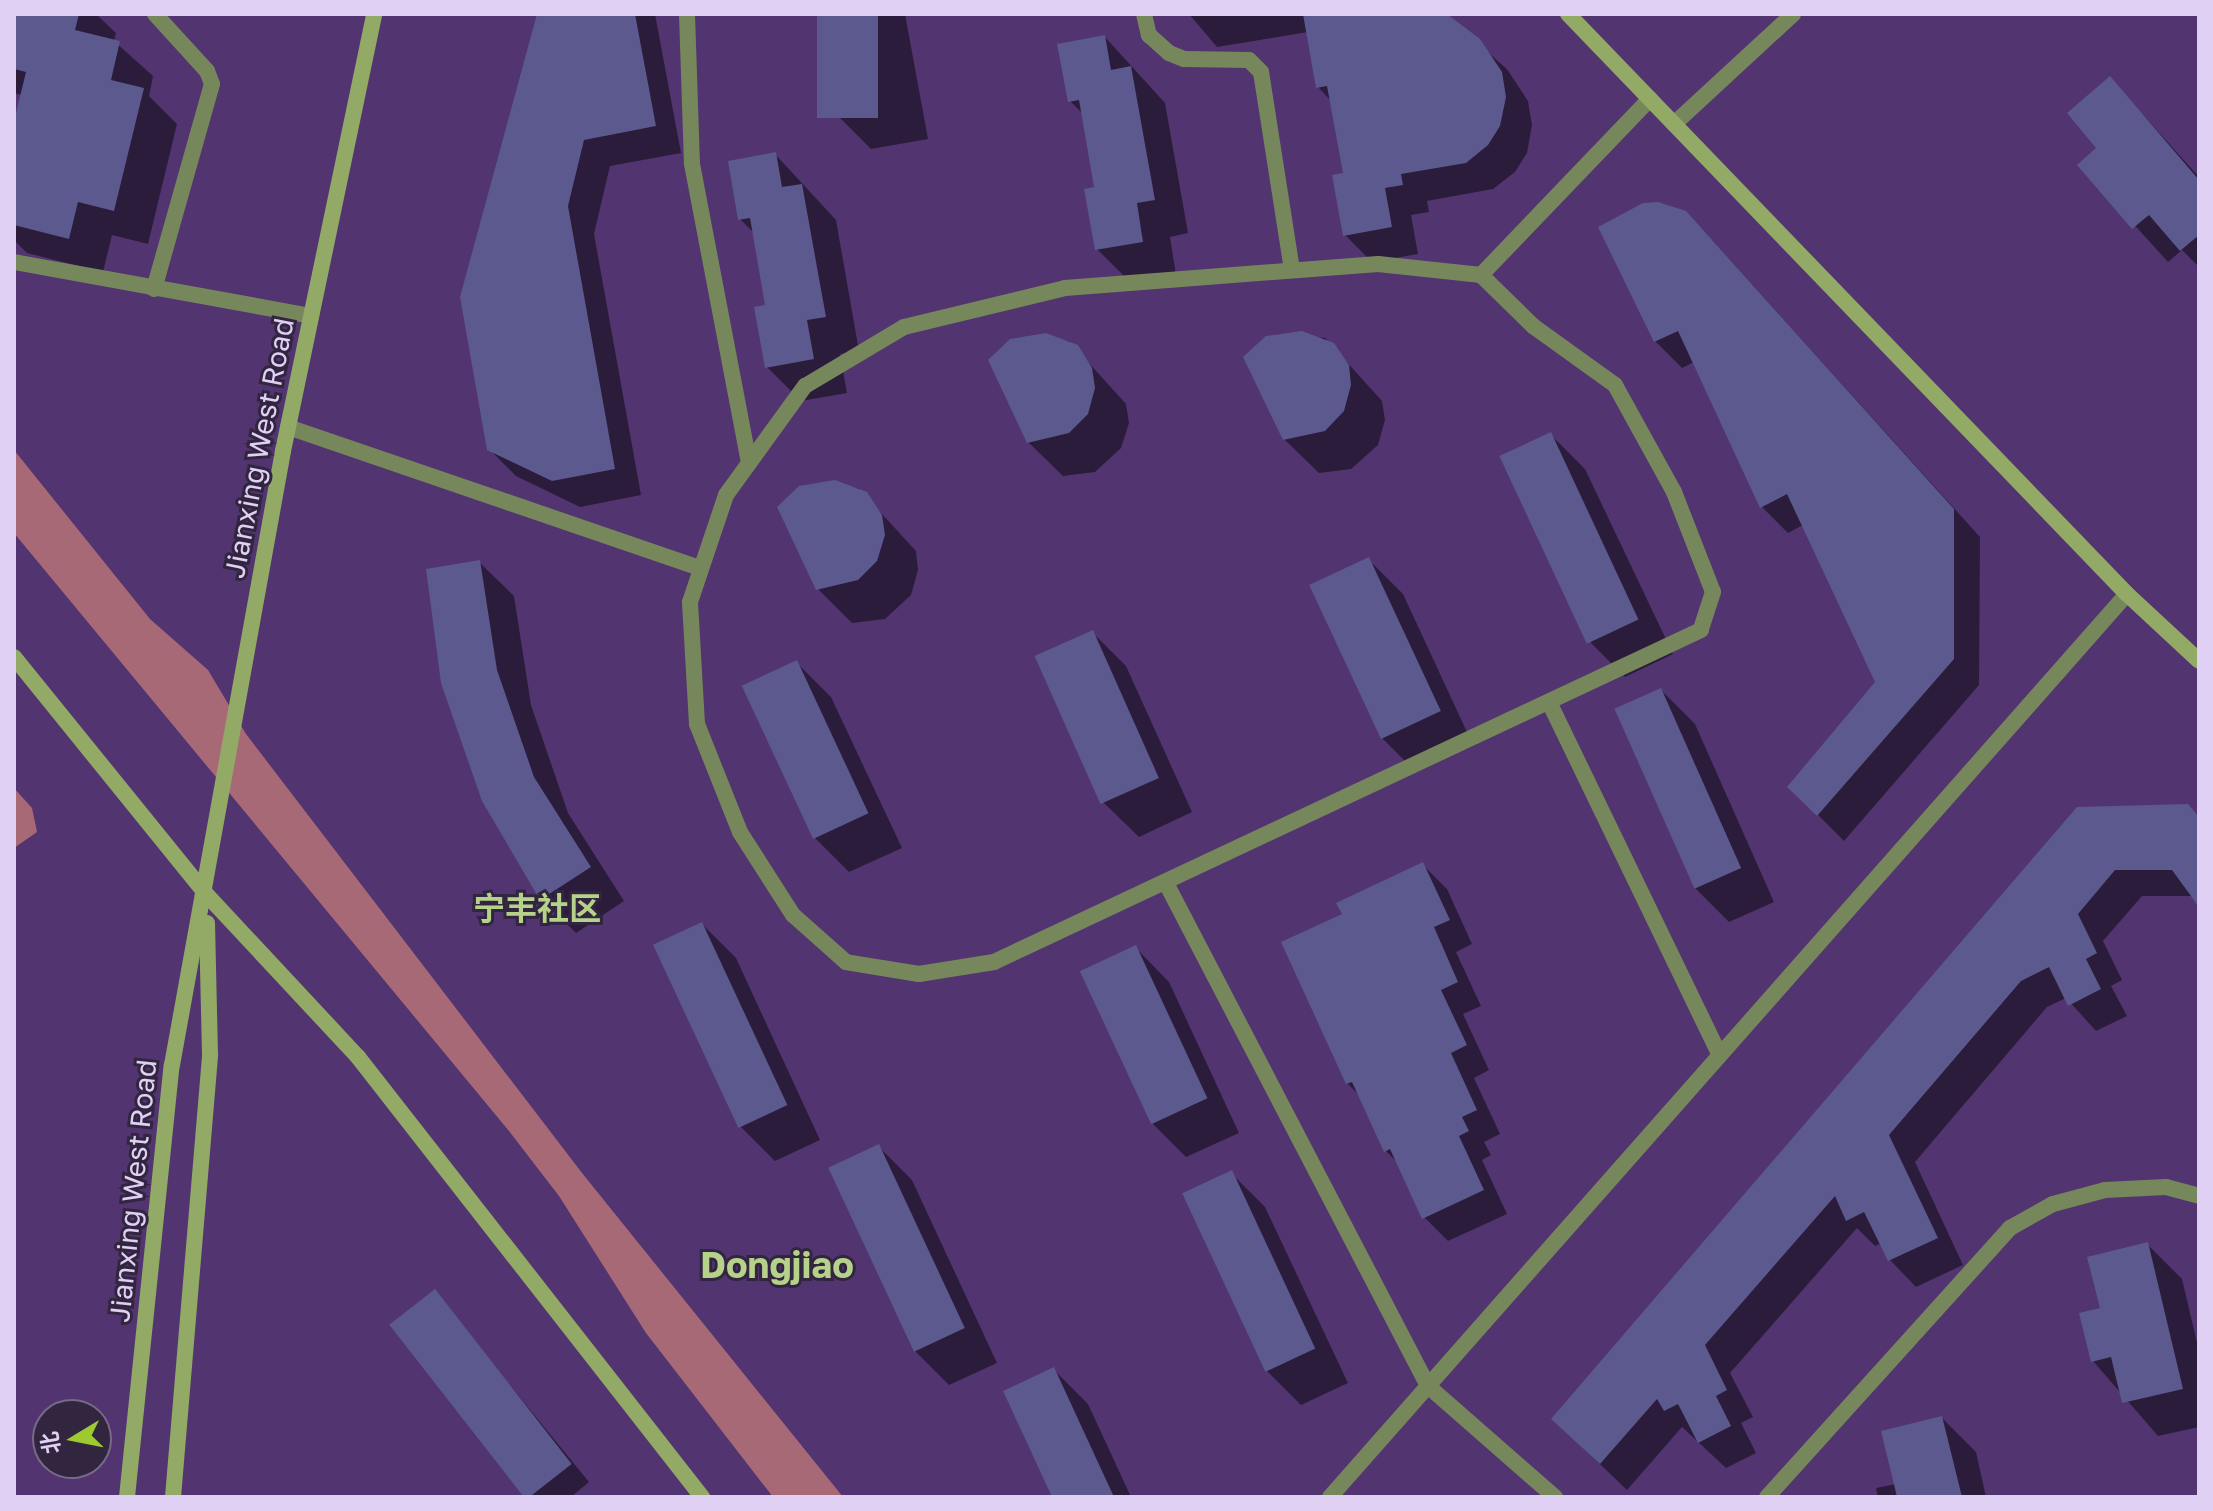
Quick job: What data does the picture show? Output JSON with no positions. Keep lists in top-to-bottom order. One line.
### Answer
{"streets":{"street":["Jianxing West Road"]},"districts":["宁丰社区","Dongjiao"],"north":"left"}
